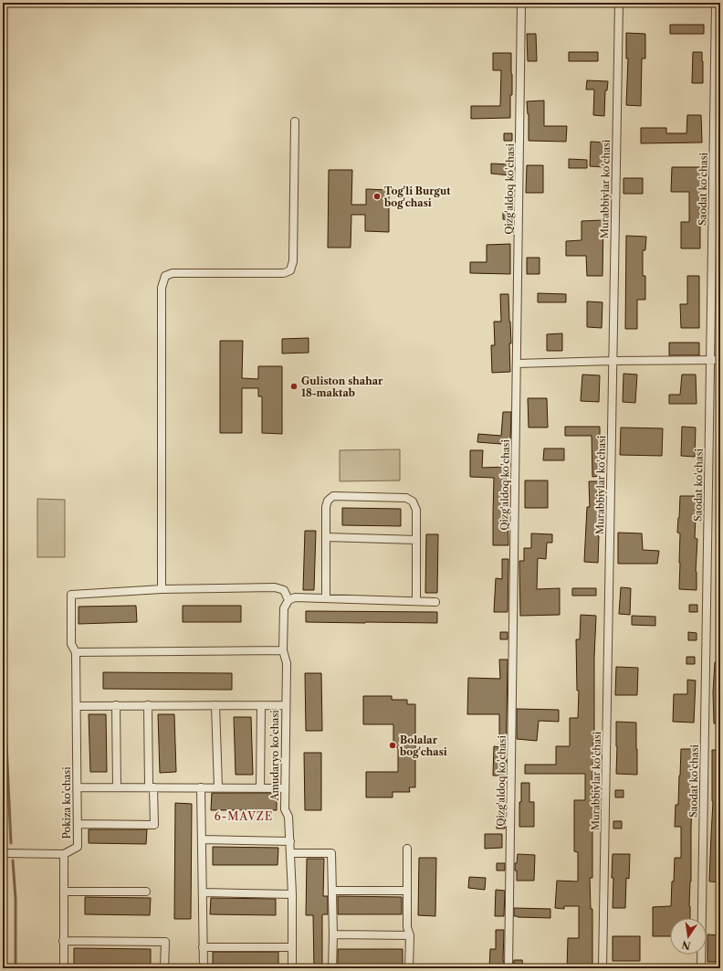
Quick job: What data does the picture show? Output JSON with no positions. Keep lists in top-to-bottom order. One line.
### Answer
{"streets":{"street":["Qizg'aldoq ko'chasi","Murabbiylar ko'chasi","Saodat ko'chasi","Amudaryo ko'chasi","Pokiza ko'chasi"]},"districts":["6-MAVZE"],"places":["Tog'li Burgut bog'chasi","Guliston shahar 18-maktab","Bolalar bog'chasi"],"north":"bottom"}
